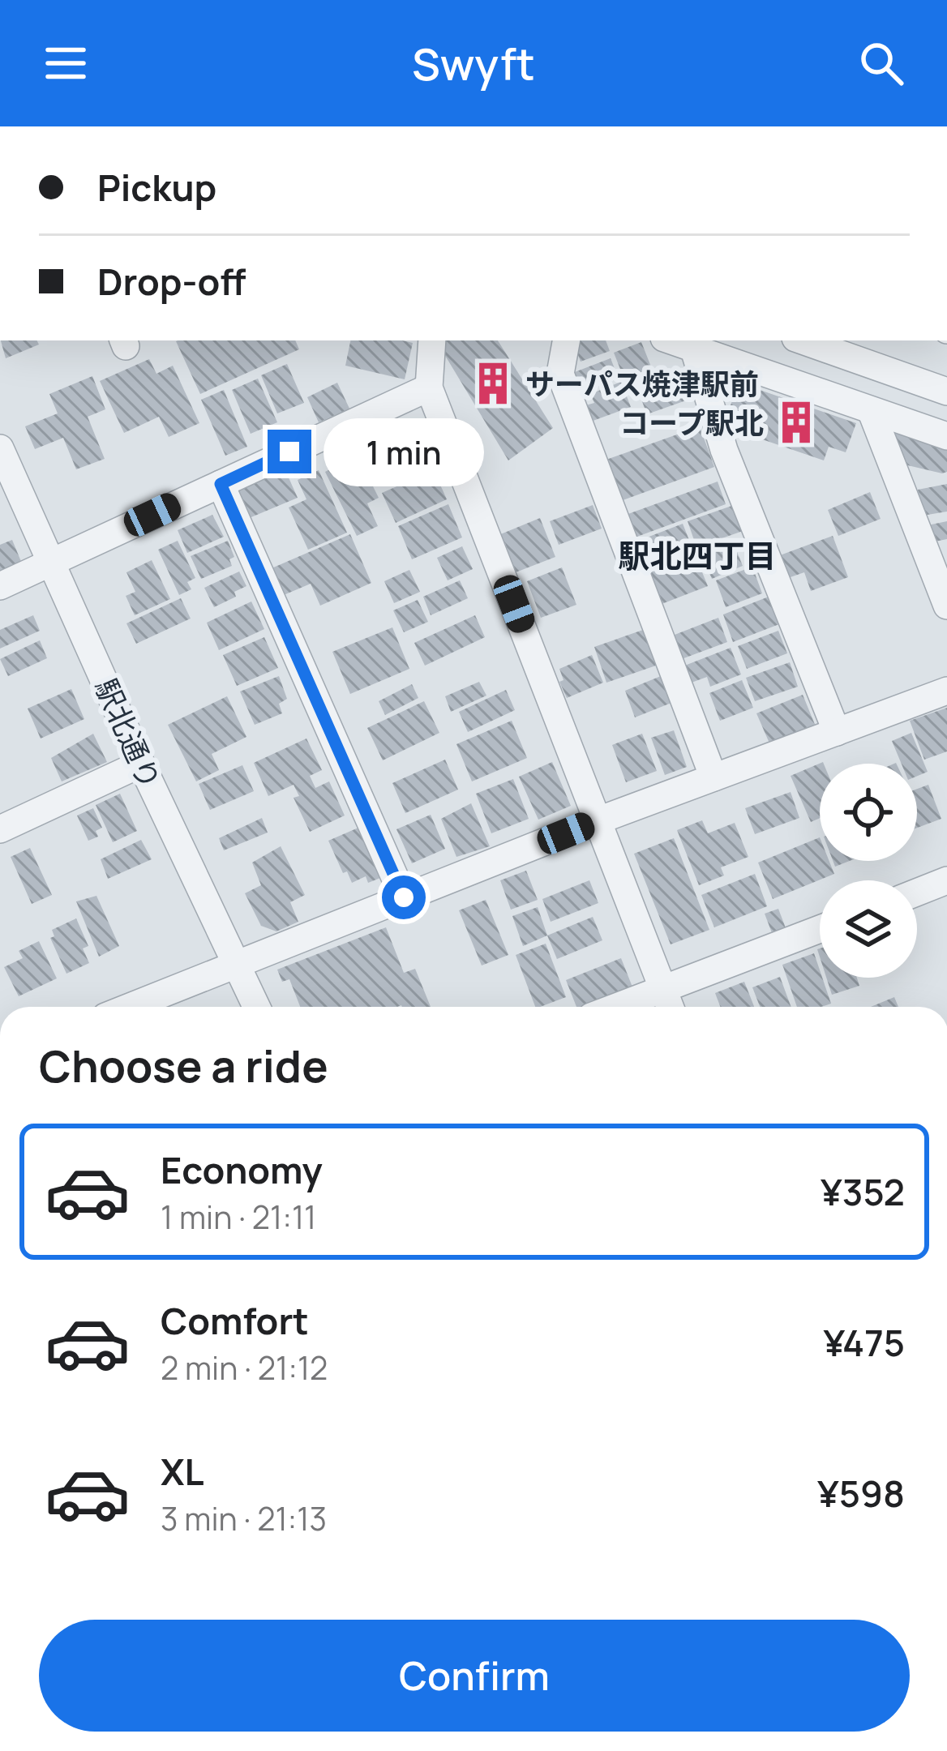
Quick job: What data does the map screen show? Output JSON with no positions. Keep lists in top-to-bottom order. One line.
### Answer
{"streets":{"street":["駅北通り"]},"districts":["駅北四丁目"],"places":{"building":["サーパス焼津駅前","コープ駅北"]},"page":{"header":"Swyft","banner":["Pickup","Drop-off"],"bubble":"1 min","heading":"Choose a ride","list":[{"name":"Economy","note":"1 min · 21:11","value":"¥352"},{"name":"Comfort","note":"2 min · 21:12","value":"¥475"},{"name":"XL","note":"3 min · 21:13","value":"¥598"}],"buttons":"Confirm"}}
